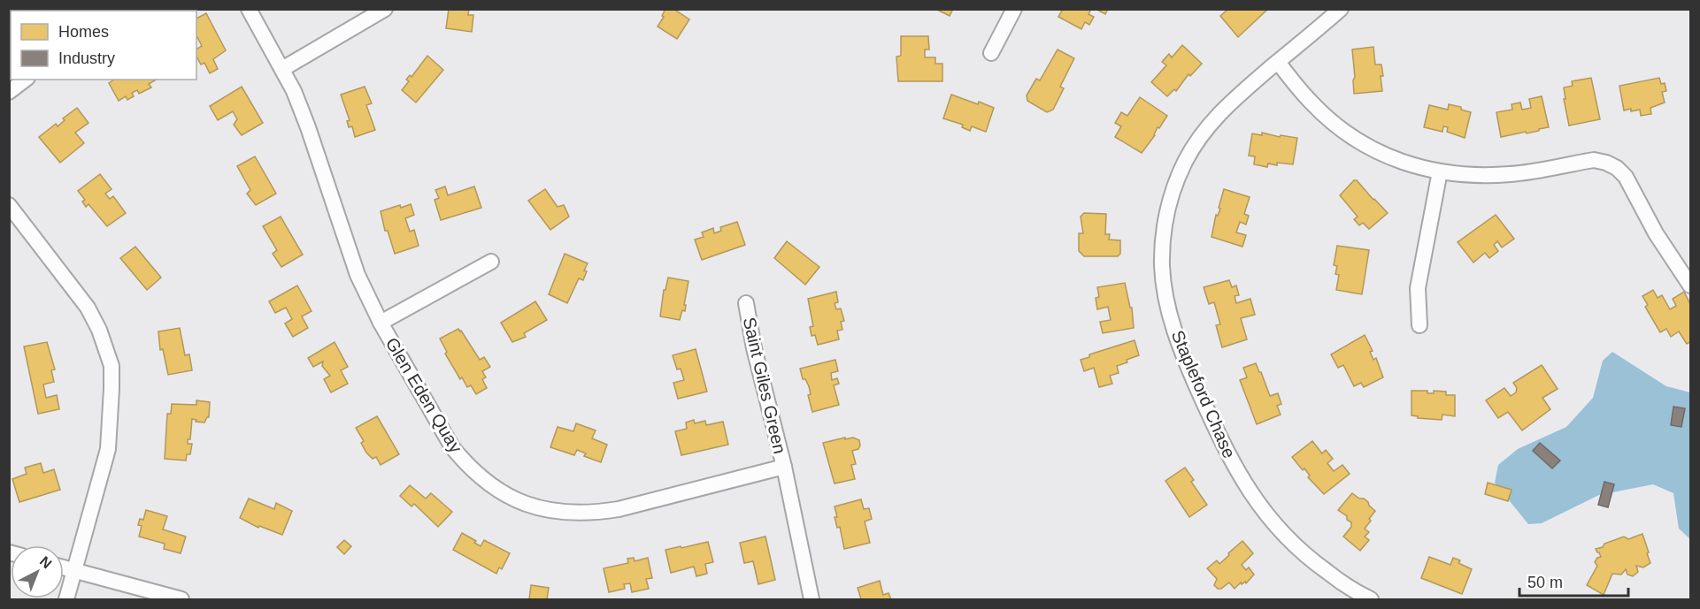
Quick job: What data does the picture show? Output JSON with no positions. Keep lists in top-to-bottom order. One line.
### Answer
{"streets":{"street":["Saint Giles Green","Stapleford Chase","Glen Eden Quay"]},"crossings":[["Saint Giles Green","Glen Eden Quay"]],"legend":["Homes","Industry"],"scale_bar":"50 m","north":"top right"}
